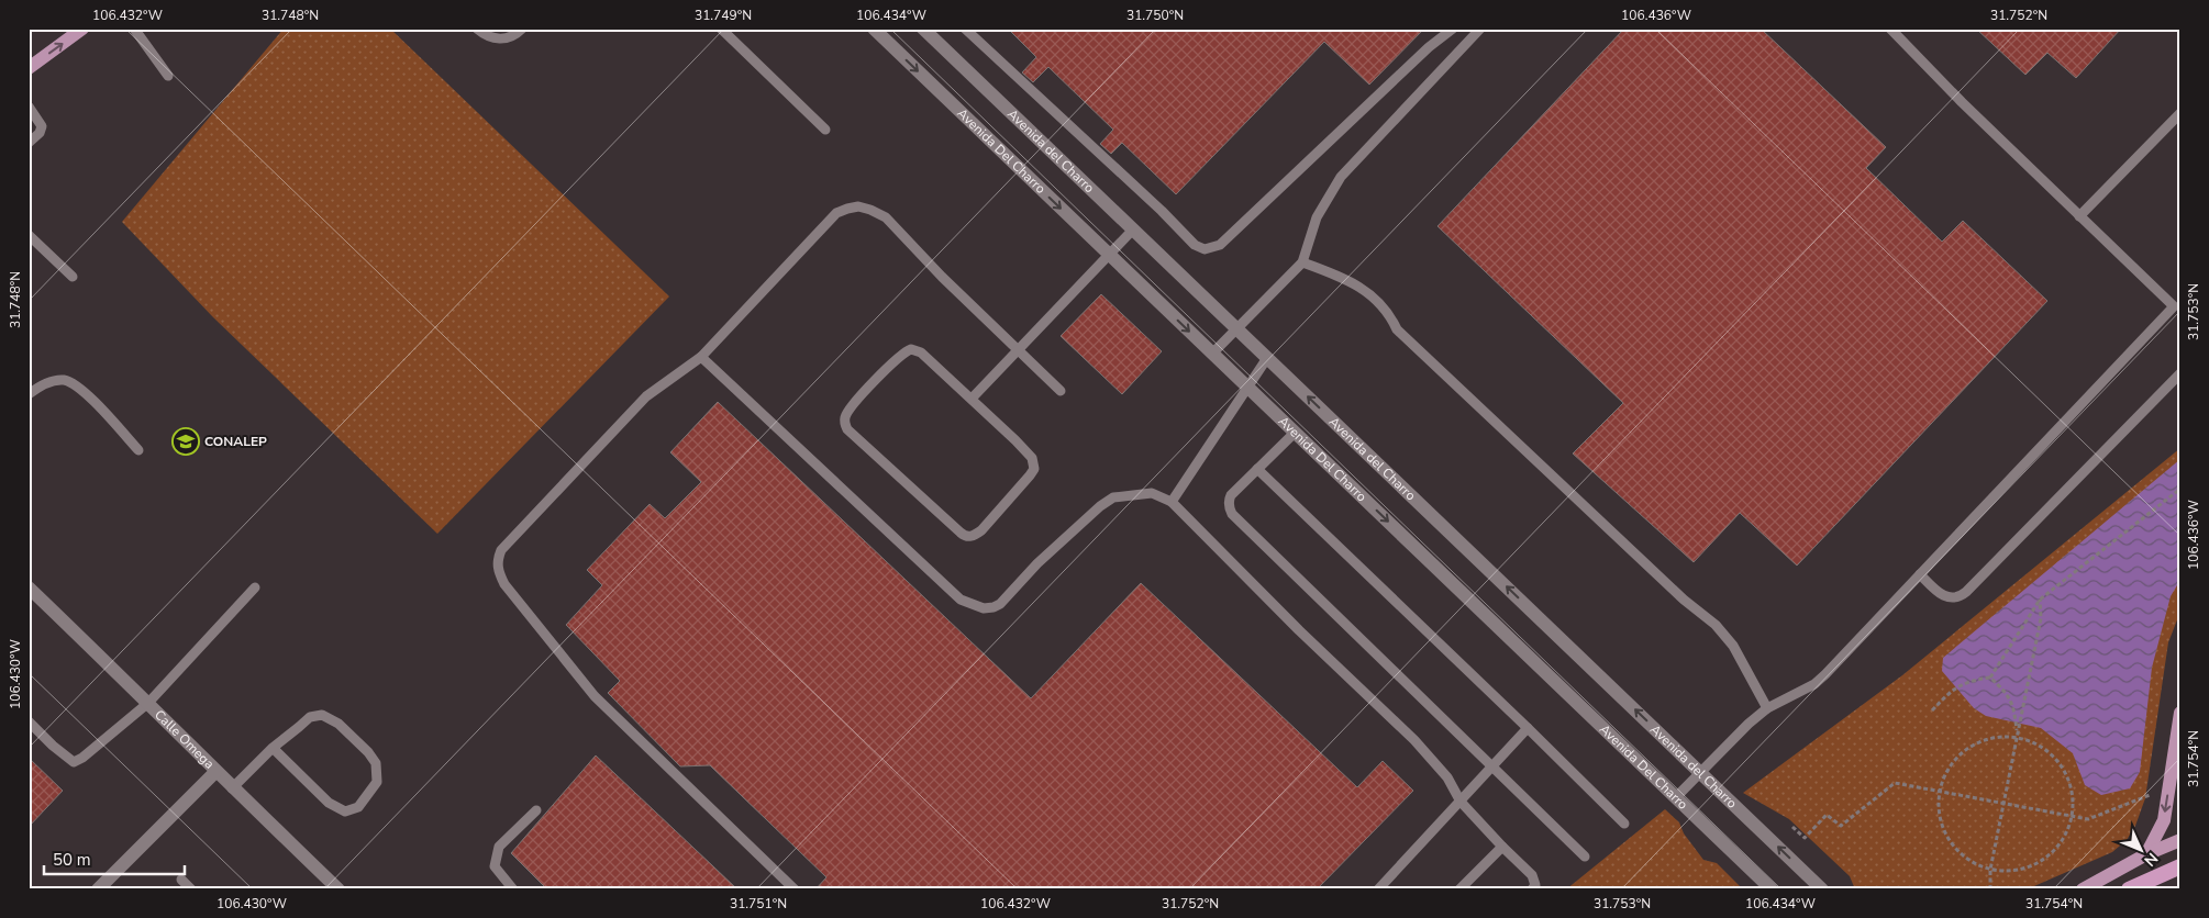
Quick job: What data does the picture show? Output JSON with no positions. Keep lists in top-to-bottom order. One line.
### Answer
{"streets":{"street":["Avenida Del Charro","Avenida del Charro","Calle Omega"]},"one_way":["Avenida Del Charro","Avenida del Charro"],"places":{"school or university":["CONALEP"]},"scale_bar":"50 m","north":"bottom right","coordinates":["106.432°W","31.748°N","31.749°N","106.434°W","31.750°N","106.436°W","31.752°N","31.753°N","106.430°W","31.754°N","31.751°N"]}
